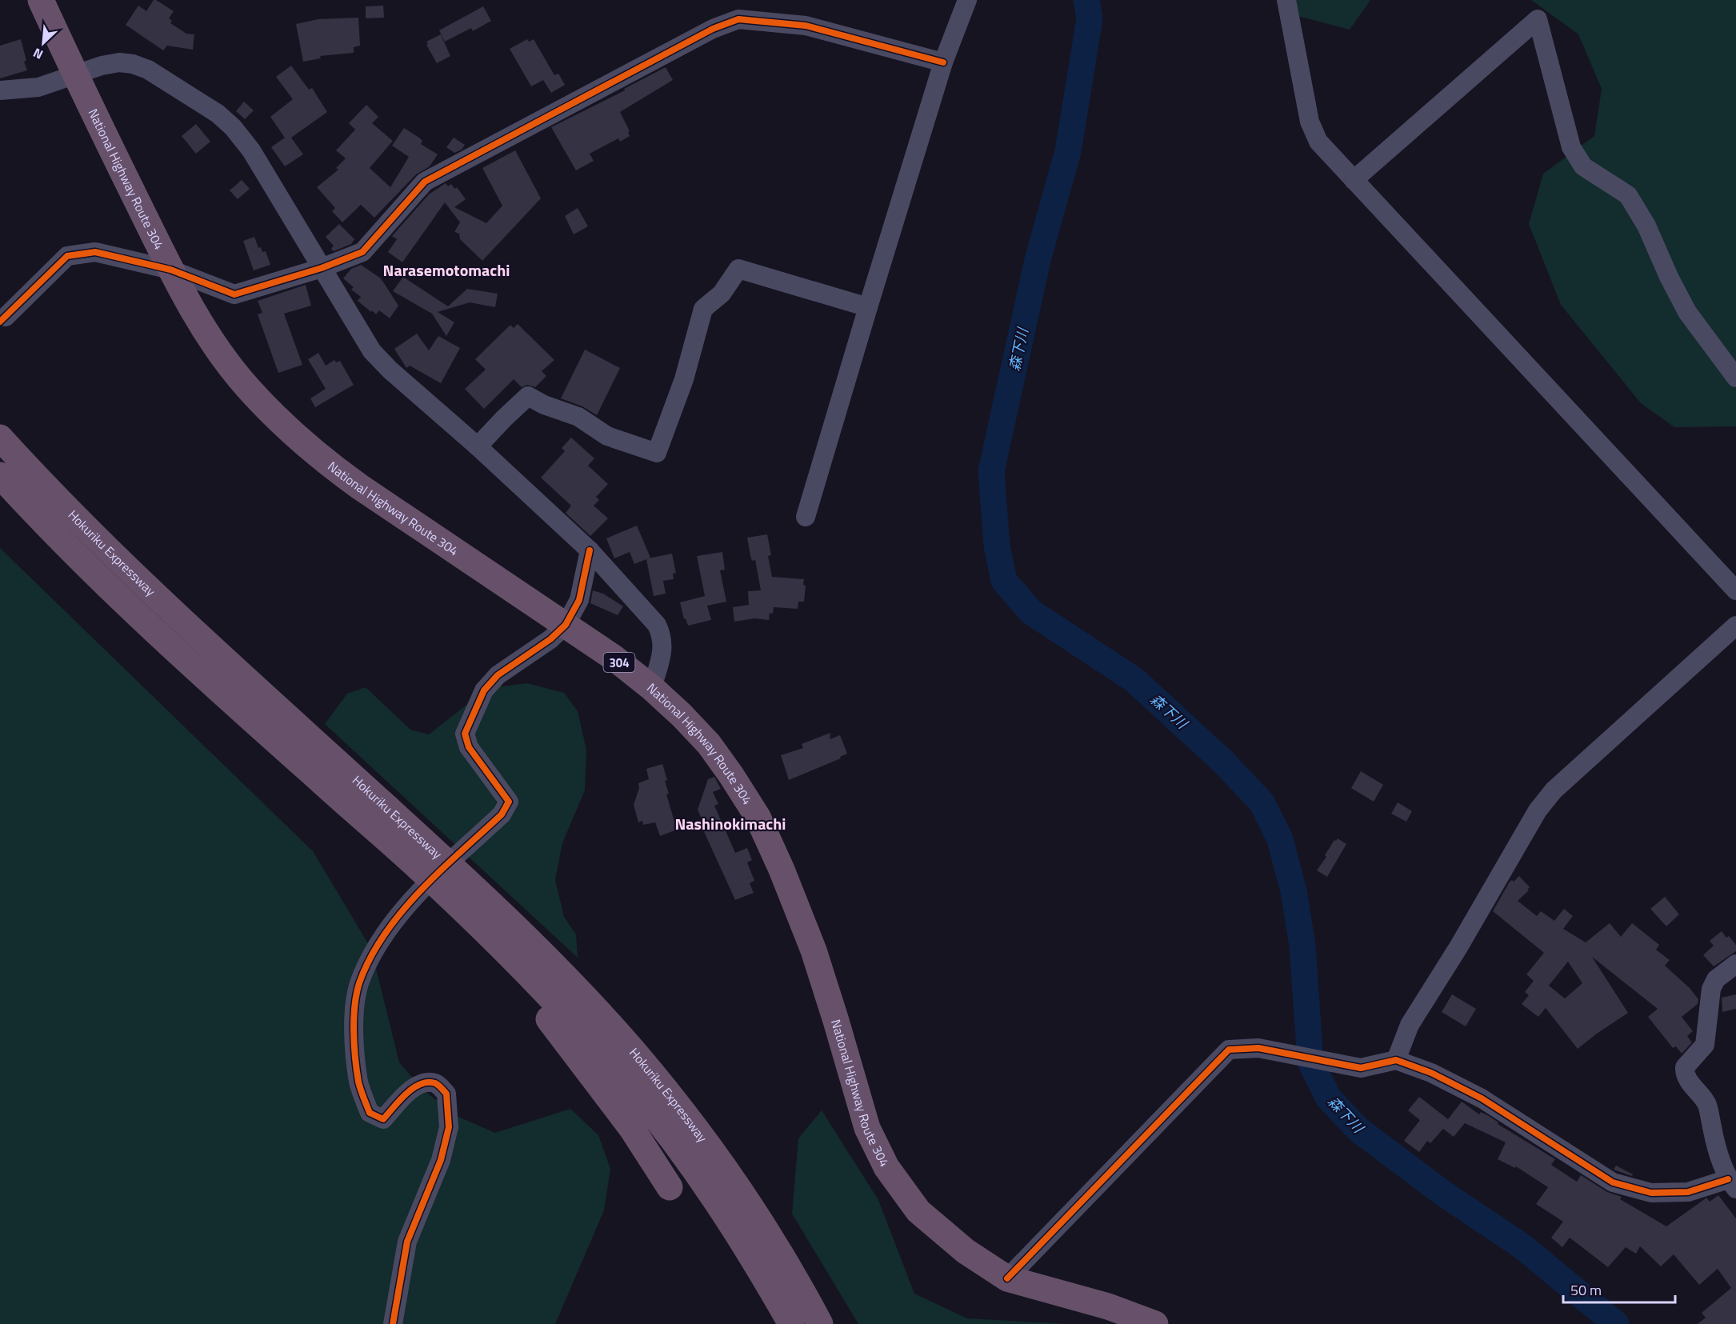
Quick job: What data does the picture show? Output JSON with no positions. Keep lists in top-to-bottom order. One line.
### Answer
{"streets":{"highway":["National Highway Route 304","Hokuriku Expressway","304"]},"districts":["Narasemotomachi","Nashinokimachi"],"water":["森下川"],"scale_bar":"50 m","north":"bottom left"}
